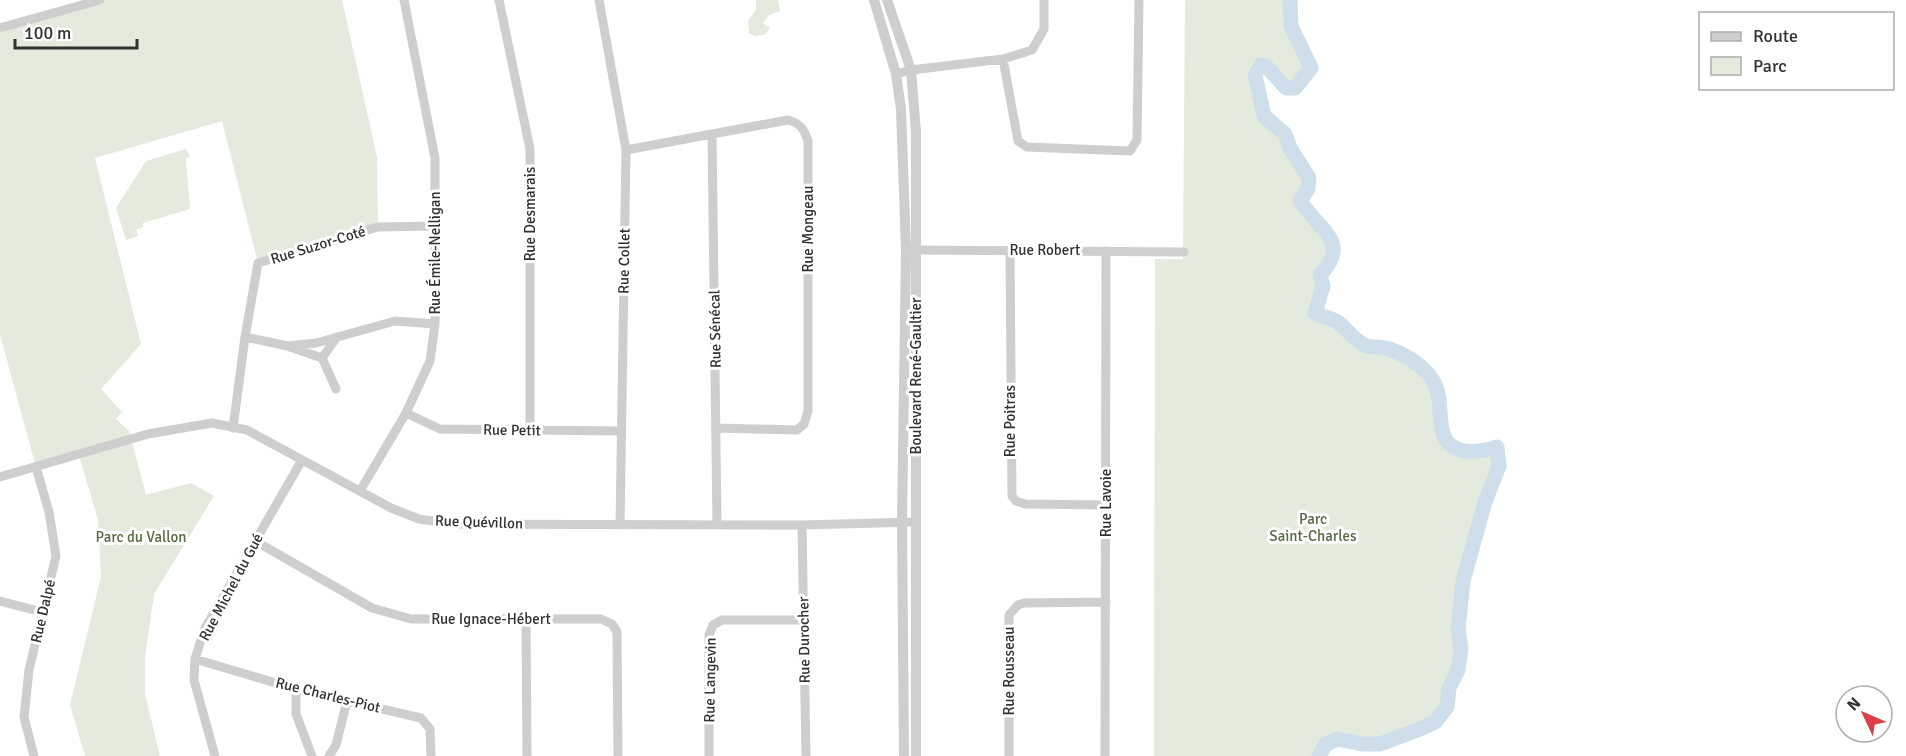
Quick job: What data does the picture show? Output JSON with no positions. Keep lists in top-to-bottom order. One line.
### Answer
{"streets":{"street":["Rue Desmarais","Rue Mongeau","Rue Suzor-Coté","Rue Robert","Rue Émile-Nelligan","Rue Collet","Rue Sénécal","Boulevard René-Gaultier","Rue Poitras","Rue Petit","Rue Lavoie","Rue Quévillon","Rue Michel du Gué","Rue Dalpé","Rue Ignace-Hébert","Rue Durocher","Rue Rousseau","Rue Langevin","Rue Charles-Piot"]},"crossings":[["Rue Desmarais","Rue Petit"],["Rue Mongeau","Rue Collet"],["Rue Mongeau","Rue Sénécal"],["Rue Suzor-Coté","Rue Émile-Nelligan"],["Rue Suzor-Coté","Rue Quévillon"],["Rue Robert","Boulevard René-Gaultier"],["Rue Robert","Rue Poitras"],["Rue Robert","Rue Lavoie"],["Rue Émile-Nelligan","Rue Petit"],["Rue Émile-Nelligan","Rue Quévillon"],["Rue Collet","Rue Petit"],["Rue Collet","Rue Quévillon"],["Rue Sénécal","Rue Quévillon"],["Boulevard René-Gaultier","Rue Quévillon"],["Rue Poitras","Rue Lavoie"],["Rue Lavoie","Rue Rousseau"],["Rue Quévillon","Rue Michel du Gué"],["Rue Quévillon","Rue Dalpé"],["Rue Quévillon","Rue Durocher"],["Rue Michel du Gué","Rue Ignace-Hébert"],["Rue Michel du Gué","Rue Charles-Piot"],["Rue Durocher","Rue Langevin"]],"parks":["Parc Saint-Charles","Parc du Vallon"],"legend":["Route","Parc"],"scale_bar":"100 m","north":"top left"}
